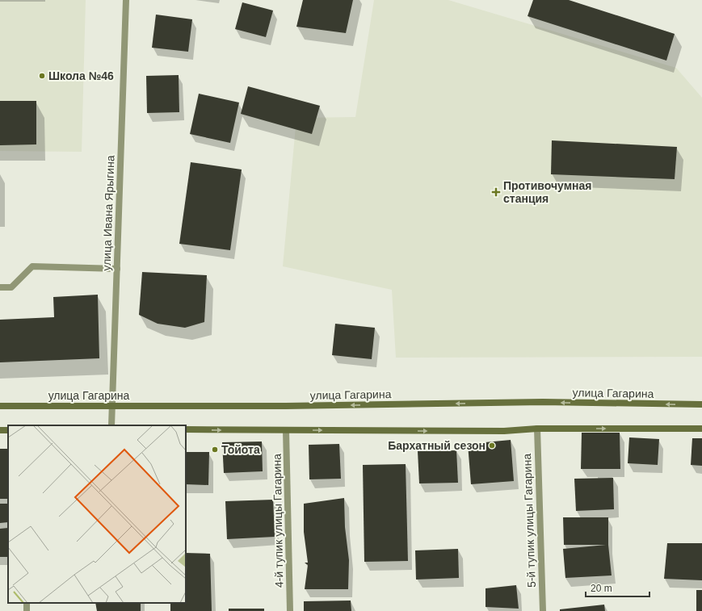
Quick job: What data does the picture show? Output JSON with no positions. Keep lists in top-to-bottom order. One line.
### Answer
{"streets":{"main road":["улица Гагарина"],"street":["улица Ивана Ярыгина","4-й тупик улицы Гагарина","5-й тупик улицы Гагарина"]},"crossings":[["улица Ивана Ярыгина","улица Гагарина"]],"places":{"other":["Школа №46","Бархатный сезон","Тойота"],"health":["Противочумная станция"]},"scale_bar":"20 m"}
